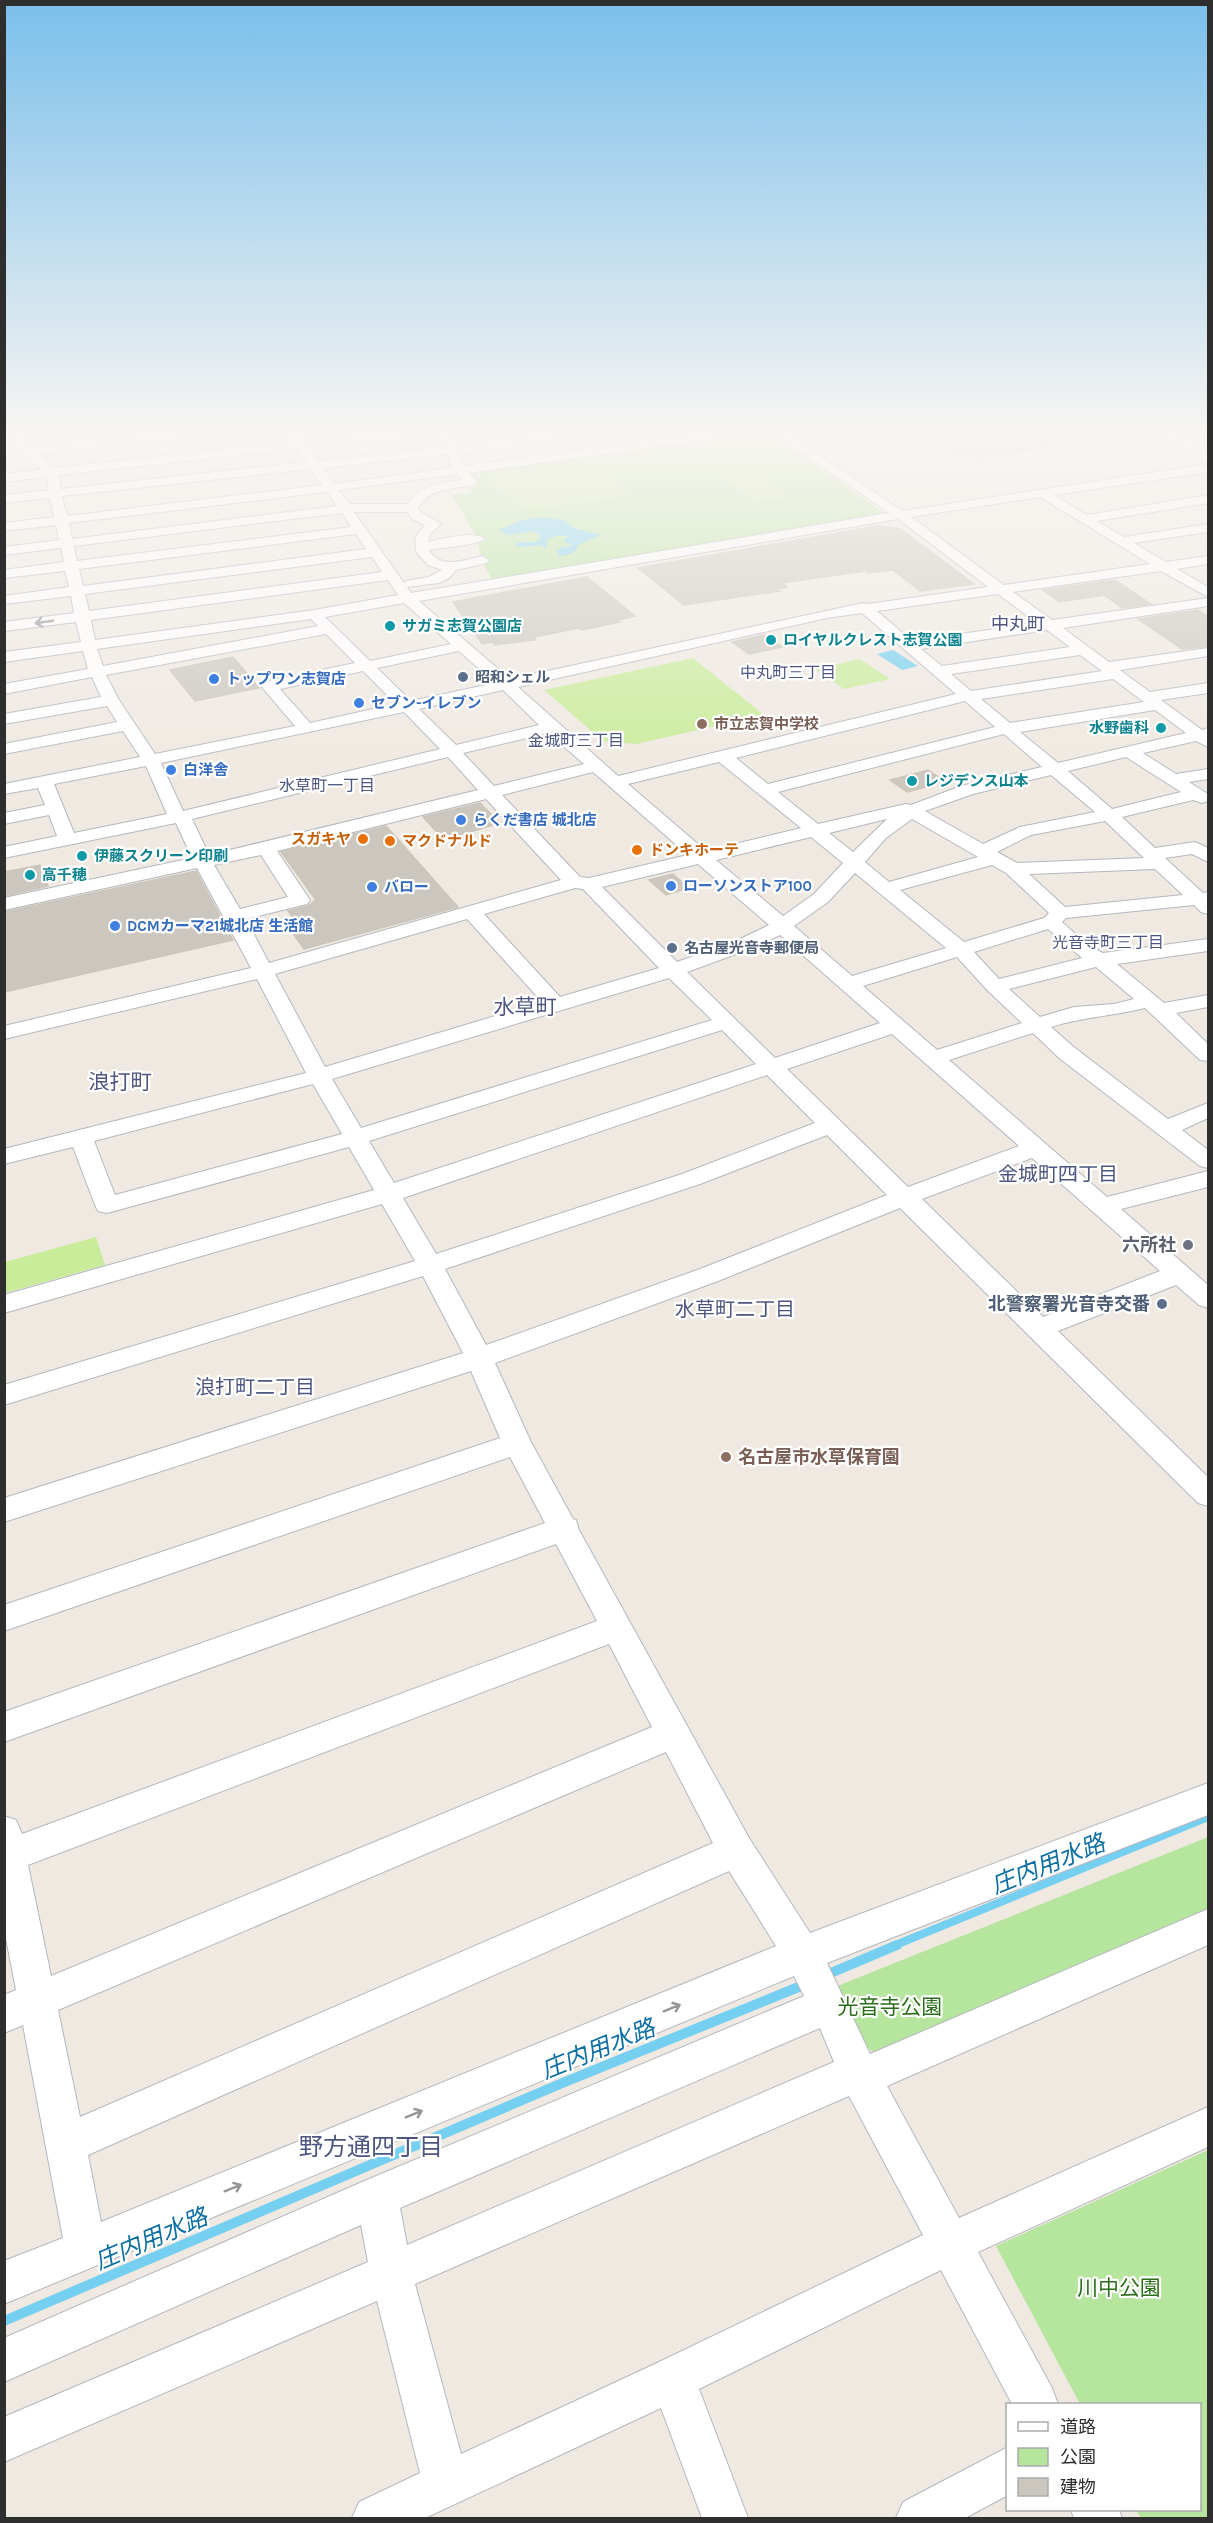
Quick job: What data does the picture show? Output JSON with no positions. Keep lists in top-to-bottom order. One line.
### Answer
{"districts":["中丸町","中丸町三丁目","金城町三丁目","水草町一丁目","光音寺町三丁目","水草町","浪打町","金城町四丁目","水草町二丁目","浪打町二丁目","野方通四丁目"],"water":["庄内用水路"],"parks":["光音寺公園","川中公園"],"places":["サガミ志賀公園店","ロイヤルクレスト志賀公園","昭和シェル","トップワン志賀店","セブン-イレブン","市立志賀中学校","水野歯科","白洋舎","レジデンス山本","らくだ書店 城北店","スガキヤ","マクドナルド","ドンキホーテ","伊藤スクリーン印刷","高千穂","ローソンストア100","バロー","DCMカーマ21城北店 生活館","名古屋光音寺郵便局","六所社","北警察署光音寺交番","名古屋市水草保育園"],"legend":["道路","公園","建物"]}
